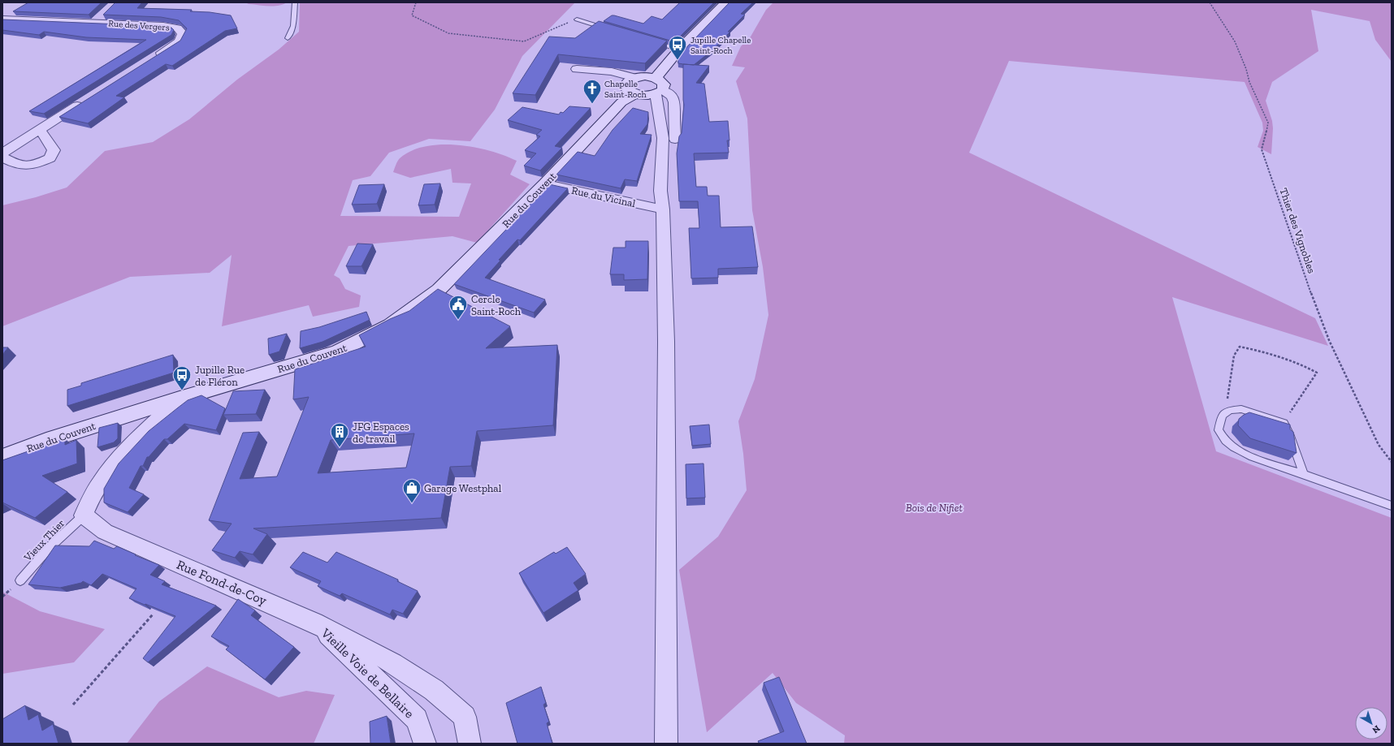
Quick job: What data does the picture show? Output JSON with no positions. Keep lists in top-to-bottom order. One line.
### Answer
{"streets":{"street":["Rue des Vergers","Rue du Vicinal","Rue du Couvent","Rue Fond-de-Coy","Vieille Voie de Bellaire"],"lane":["Vieux Thier"],"path":["Thier des Vignobles"]},"crossings":[["Rue du Vicinal","Rue du Couvent"],["Vieux Thier","Rue Fond-de-Coy"],["Rue Fond-de-Coy","Vieille Voie de Bellaire"]],"parks":["Bois de Nifiet"],"places":{"bus stop":["Jupille Chapelle Saint-Roch","Jupille Rue de Fléron"],"church":["Chapelle Saint-Roch"],"public building":["Cercle Saint-Roch"],"building":["JFG Espaces de travail"],"shop":["Garage Westphal"]},"north":"bottom right"}
